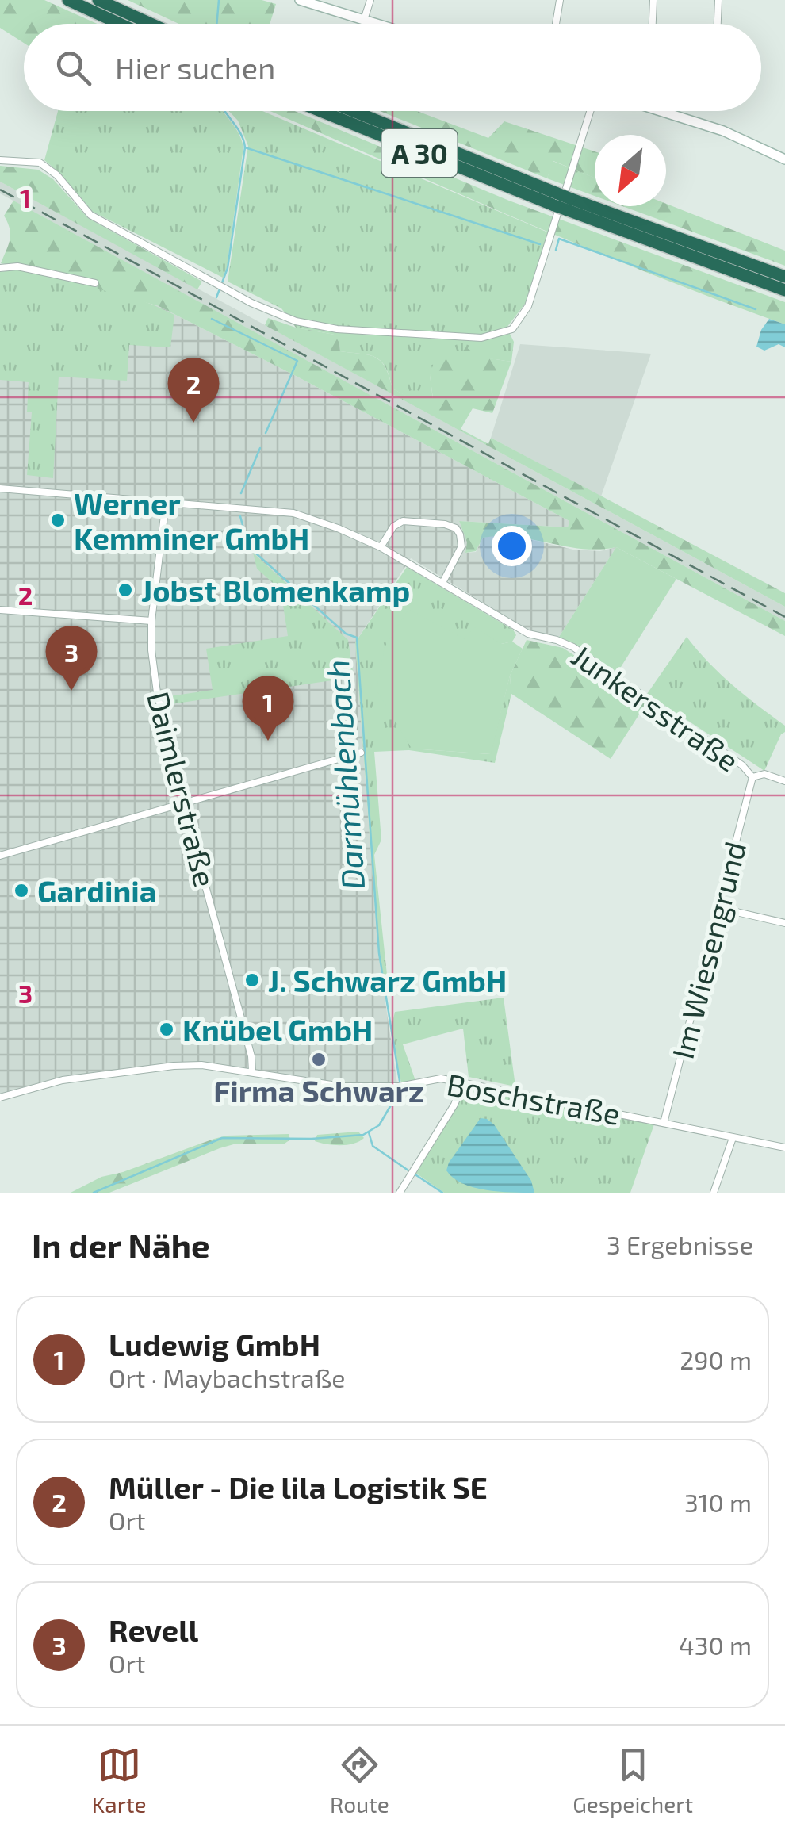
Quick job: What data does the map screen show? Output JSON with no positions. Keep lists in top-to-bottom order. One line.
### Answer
{"streets":{"highway":["A 30"],"street":["Junkersstraße","Daimlerstraße","Im Wiesengrund","Boschstraße"]},"crossings":[["Junkersstraße","Daimlerstraße"],["Junkersstraße","Im Wiesengrund"],["Daimlerstraße","Boschstraße"],["Im Wiesengrund","Boschstraße"]],"water":["Darmühlenbach"],"places":["Werner Kemminer GmbH","Jobst Blomenkamp","Gardinia","J. Schwarz GmbH","Knübel GmbH","Firma Schwarz"],"north":"bottom left","page":{"search":"Hier suchen","pins":["2","3","1"],"heading":["In der Nähe","3 Ergebnisse"],"list":[{"mark":"1","name":"Ludewig GmbH","note":"Ort · Maybachstraße","value":"290 m"},{"mark":"2","name":"Müller - Die lila Logistik SE","note":"Ort","value":"310 m"},{"mark":"3","name":"Revell","note":"Ort","value":"430 m"}],"nav":["Karte","Route","Gespeichert"]},"grid":{"rows":["1","2","3"]}}
